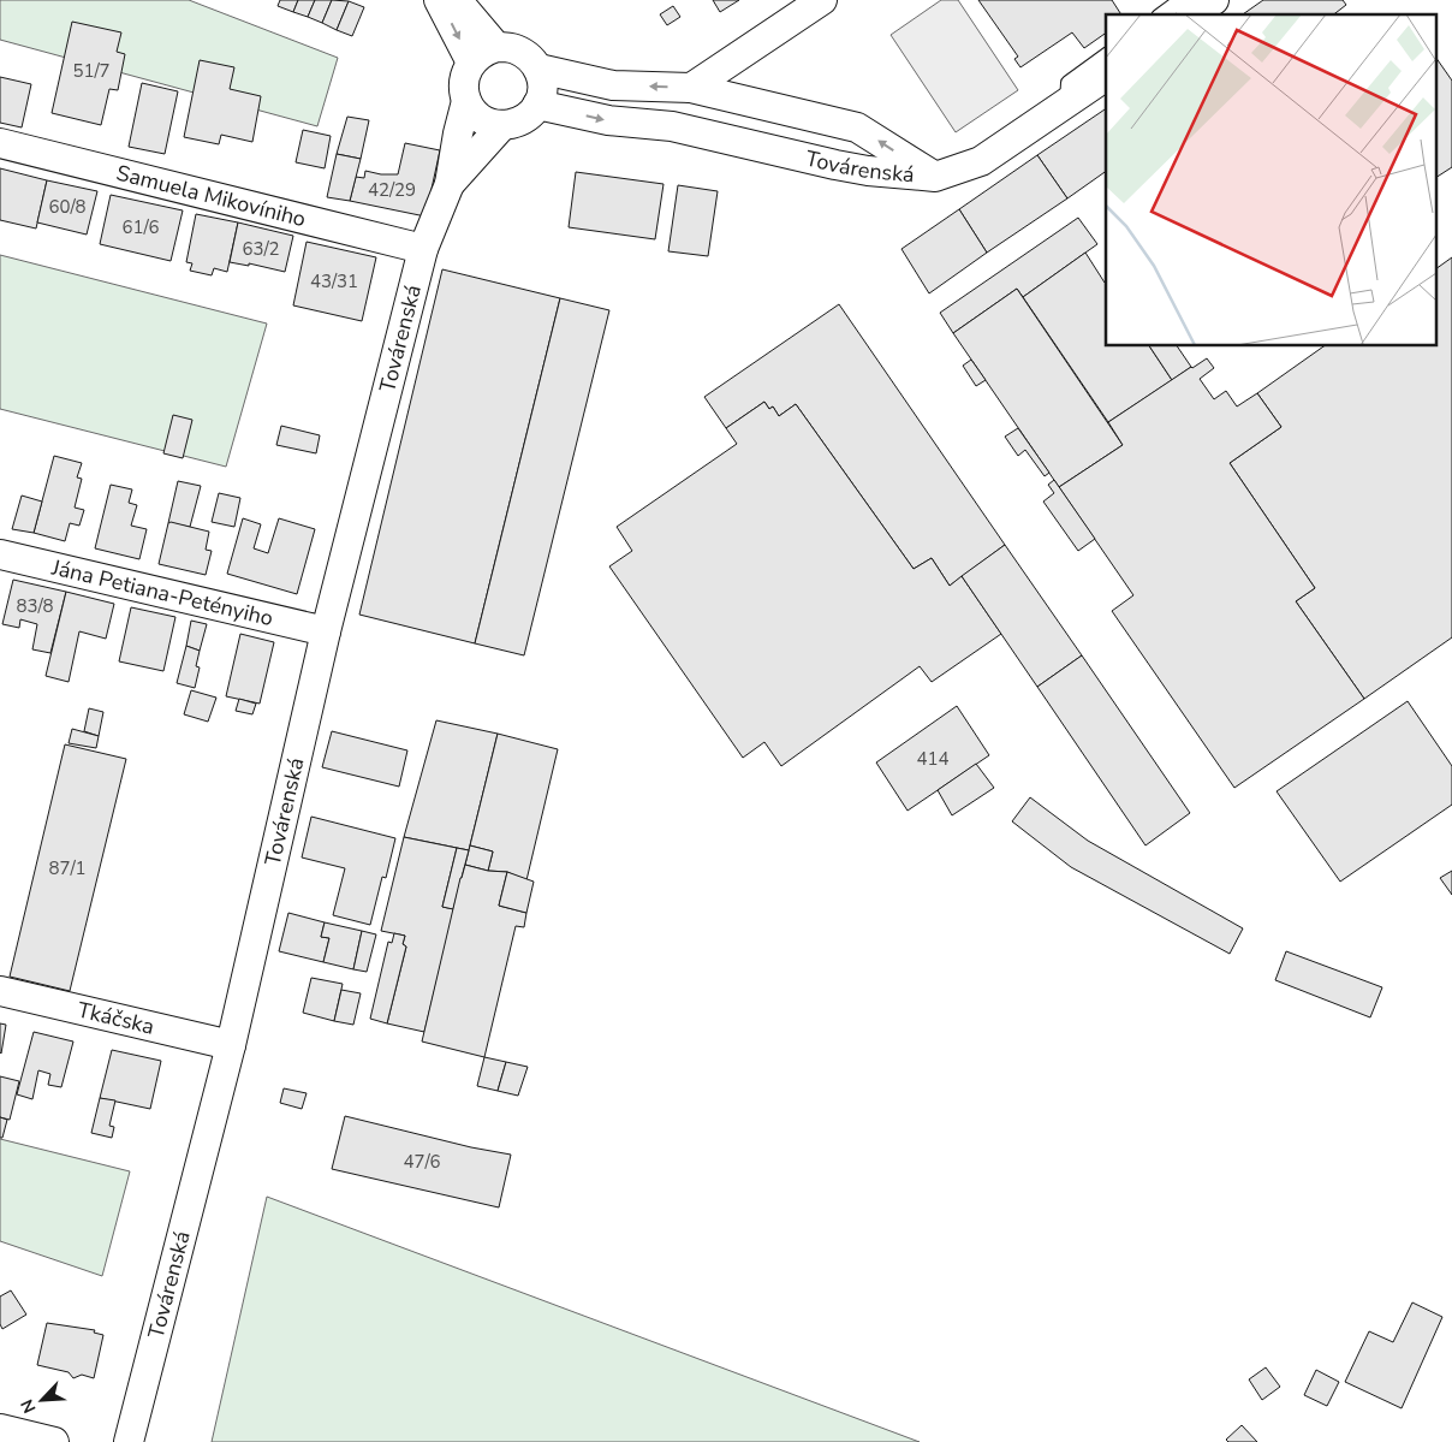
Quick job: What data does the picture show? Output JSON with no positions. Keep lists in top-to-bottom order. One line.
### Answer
{"streets":{"street":["Továrenská","Samuela Mikovíniho","Jána Petiana-Petényiho","Tkáčska"]},"crossings":[["Továrenská","Samuela Mikovíniho"],["Továrenská","Jána Petiana-Petényiho"],["Továrenská","Tkáčska"]],"house_numbers":["51/7","42/29","60/8","61/6","63/2","43/31","83/8","414","87/1","47/6"],"north":"bottom left"}
